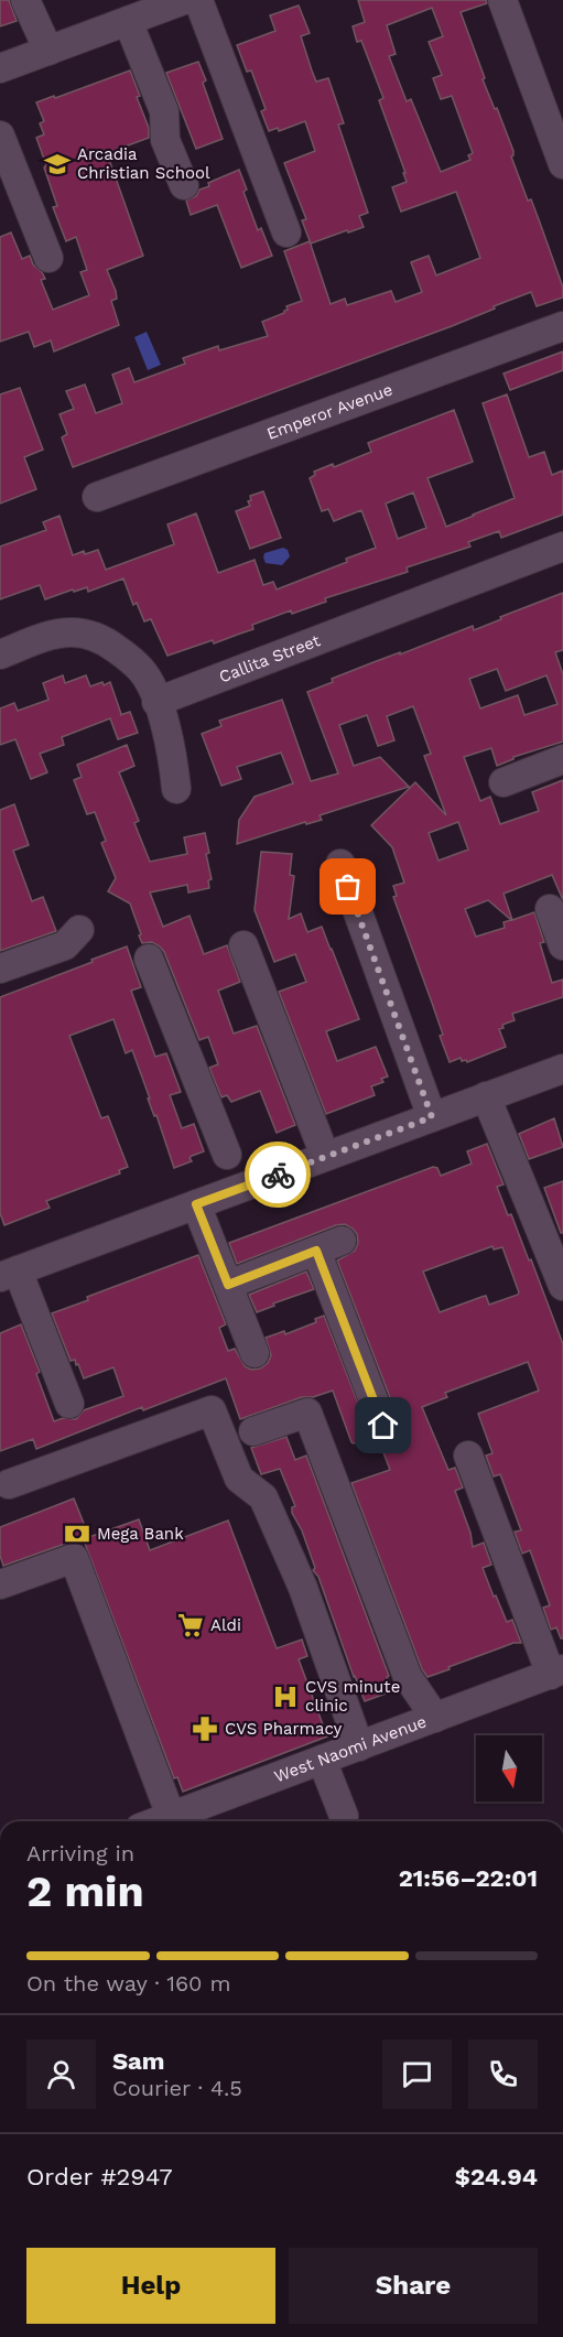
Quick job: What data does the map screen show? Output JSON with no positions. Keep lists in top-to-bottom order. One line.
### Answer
{"streets":{"street":["Emperor Avenue","Callita Street","West Naomi Avenue"]},"places":{"school or university":["Arcadia Christian School"],"bank":["Mega Bank"],"supermarket":["Aldi"],"hospital":["CVS minute clinic"],"pharmacy":["CVS Pharmacy"]},"north":"bottom","page":{"heading":["2 min","Arriving in","21:56–22:01"],"panel":["Sam","Courier · 4.5","Order #2947","$24.94"],"bar":"On the way · 160 m","buttons":["Help","Share"]}}
